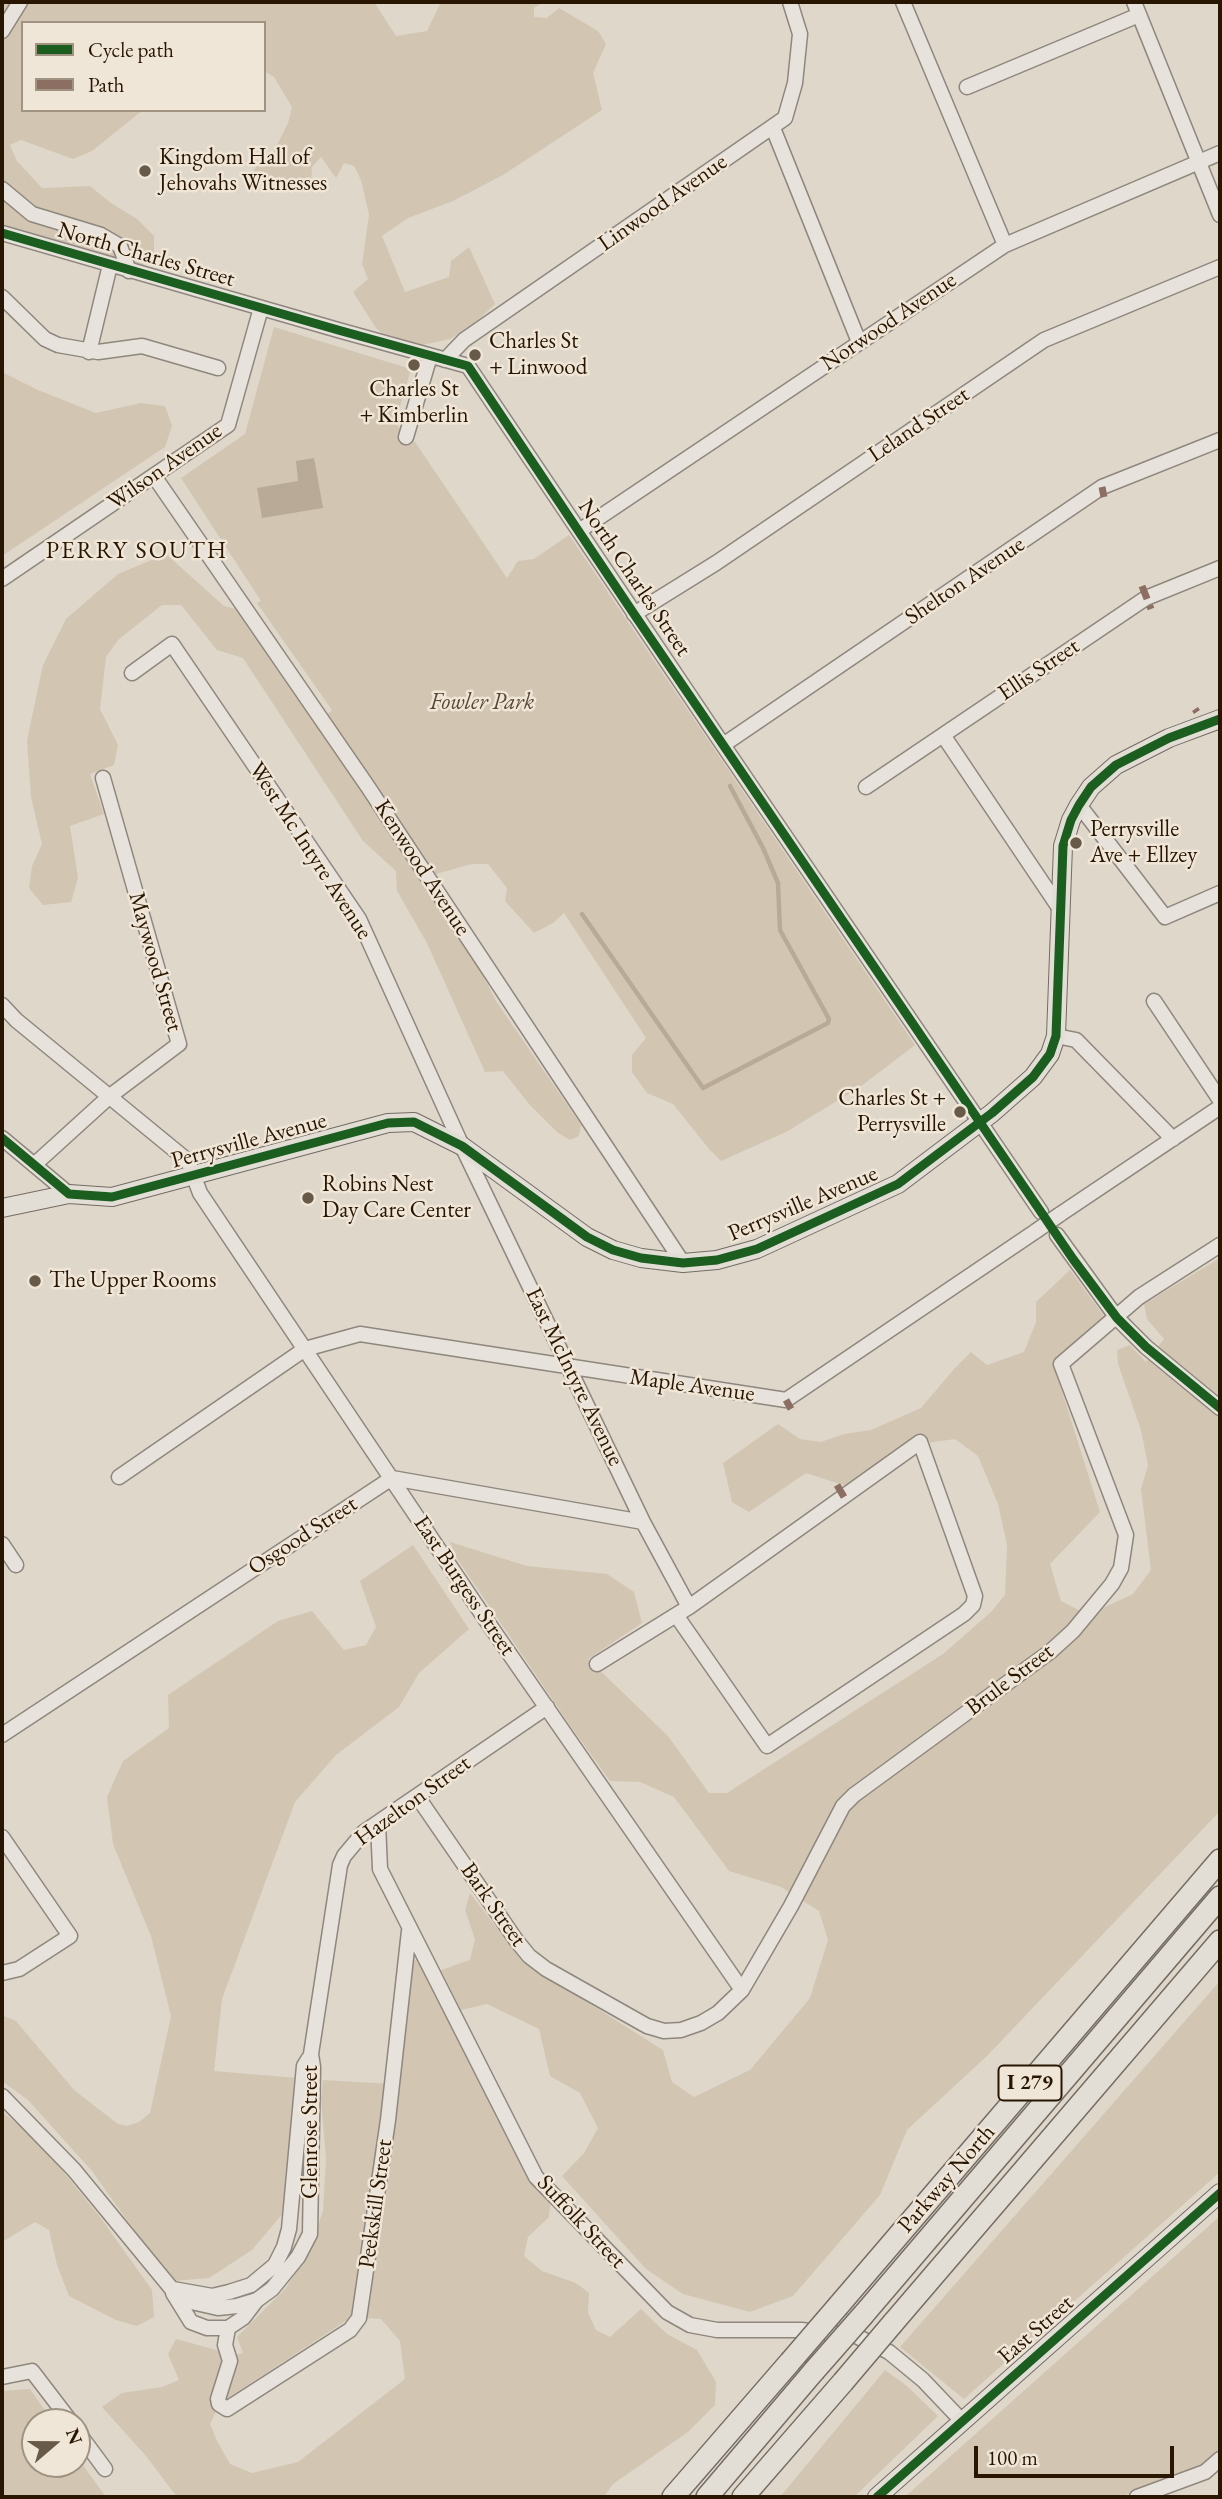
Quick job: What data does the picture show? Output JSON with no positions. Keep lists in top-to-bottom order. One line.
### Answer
{"streets":{"highway":["I 279","Parkway North"],"main road":["Perrysville Avenue","East Street"],"street":["Linwood Avenue","North Charles Street","Norwood Avenue","Leland Street","Wilson Avenue","Shelton Avenue","Ellis Street","West Mc Intyre Avenue","Kenwood Avenue","Maywood Street","East McIntyre Avenue","Maple Avenue","Osgood Street","East Burgess Street","Brule Street","Hazelton Street","Bark Street","Glenrose Street","Peekskill Street","Suffolk Street"]},"crossings":[["Linwood Avenue","North Charles Street"],["North Charles Street","Norwood Avenue"],["North Charles Street","Leland Street"],["North Charles Street","Wilson Avenue"],["North Charles Street","Shelton Avenue"],["North Charles Street","Perrysville Avenue"],["Wilson Avenue","Kenwood Avenue"],["West Mc Intyre Avenue","Perrysville Avenue"],["West Mc Intyre Avenue","East McIntyre Avenue"],["Kenwood Avenue","Perrysville Avenue"],["Maywood Street","East Burgess Street"],["Perrysville Avenue","East McIntyre Avenue"],["Perrysville Avenue","East Burgess Street"],["East McIntyre Avenue","Maple Avenue"],["Maple Avenue","East Burgess Street"],["Osgood Street","East Burgess Street"],["East Burgess Street","Brule Street"],["East Burgess Street","Hazelton Street"],["Brule Street","Bark Street"],["Hazelton Street","Bark Street"],["Hazelton Street","Glenrose Street"],["Hazelton Street","Suffolk Street"],["Peekskill Street","Suffolk Street"],["Suffolk Street","East Street"]],"districts":["PERRY SOUTH"],"parks":["Fowler Park"],"places":["Kingdom Hall of Jehovahs Witnesses","Charles St + Linwood","Charles St + Kimberlin","Perrysville Ave + Ellzey","Charles St + Perrysville","Robins Nest Day Care Center","The Upper Rooms"],"legend":["Cycle path","Path"],"scale_bar":"100 m","north":"right"}
